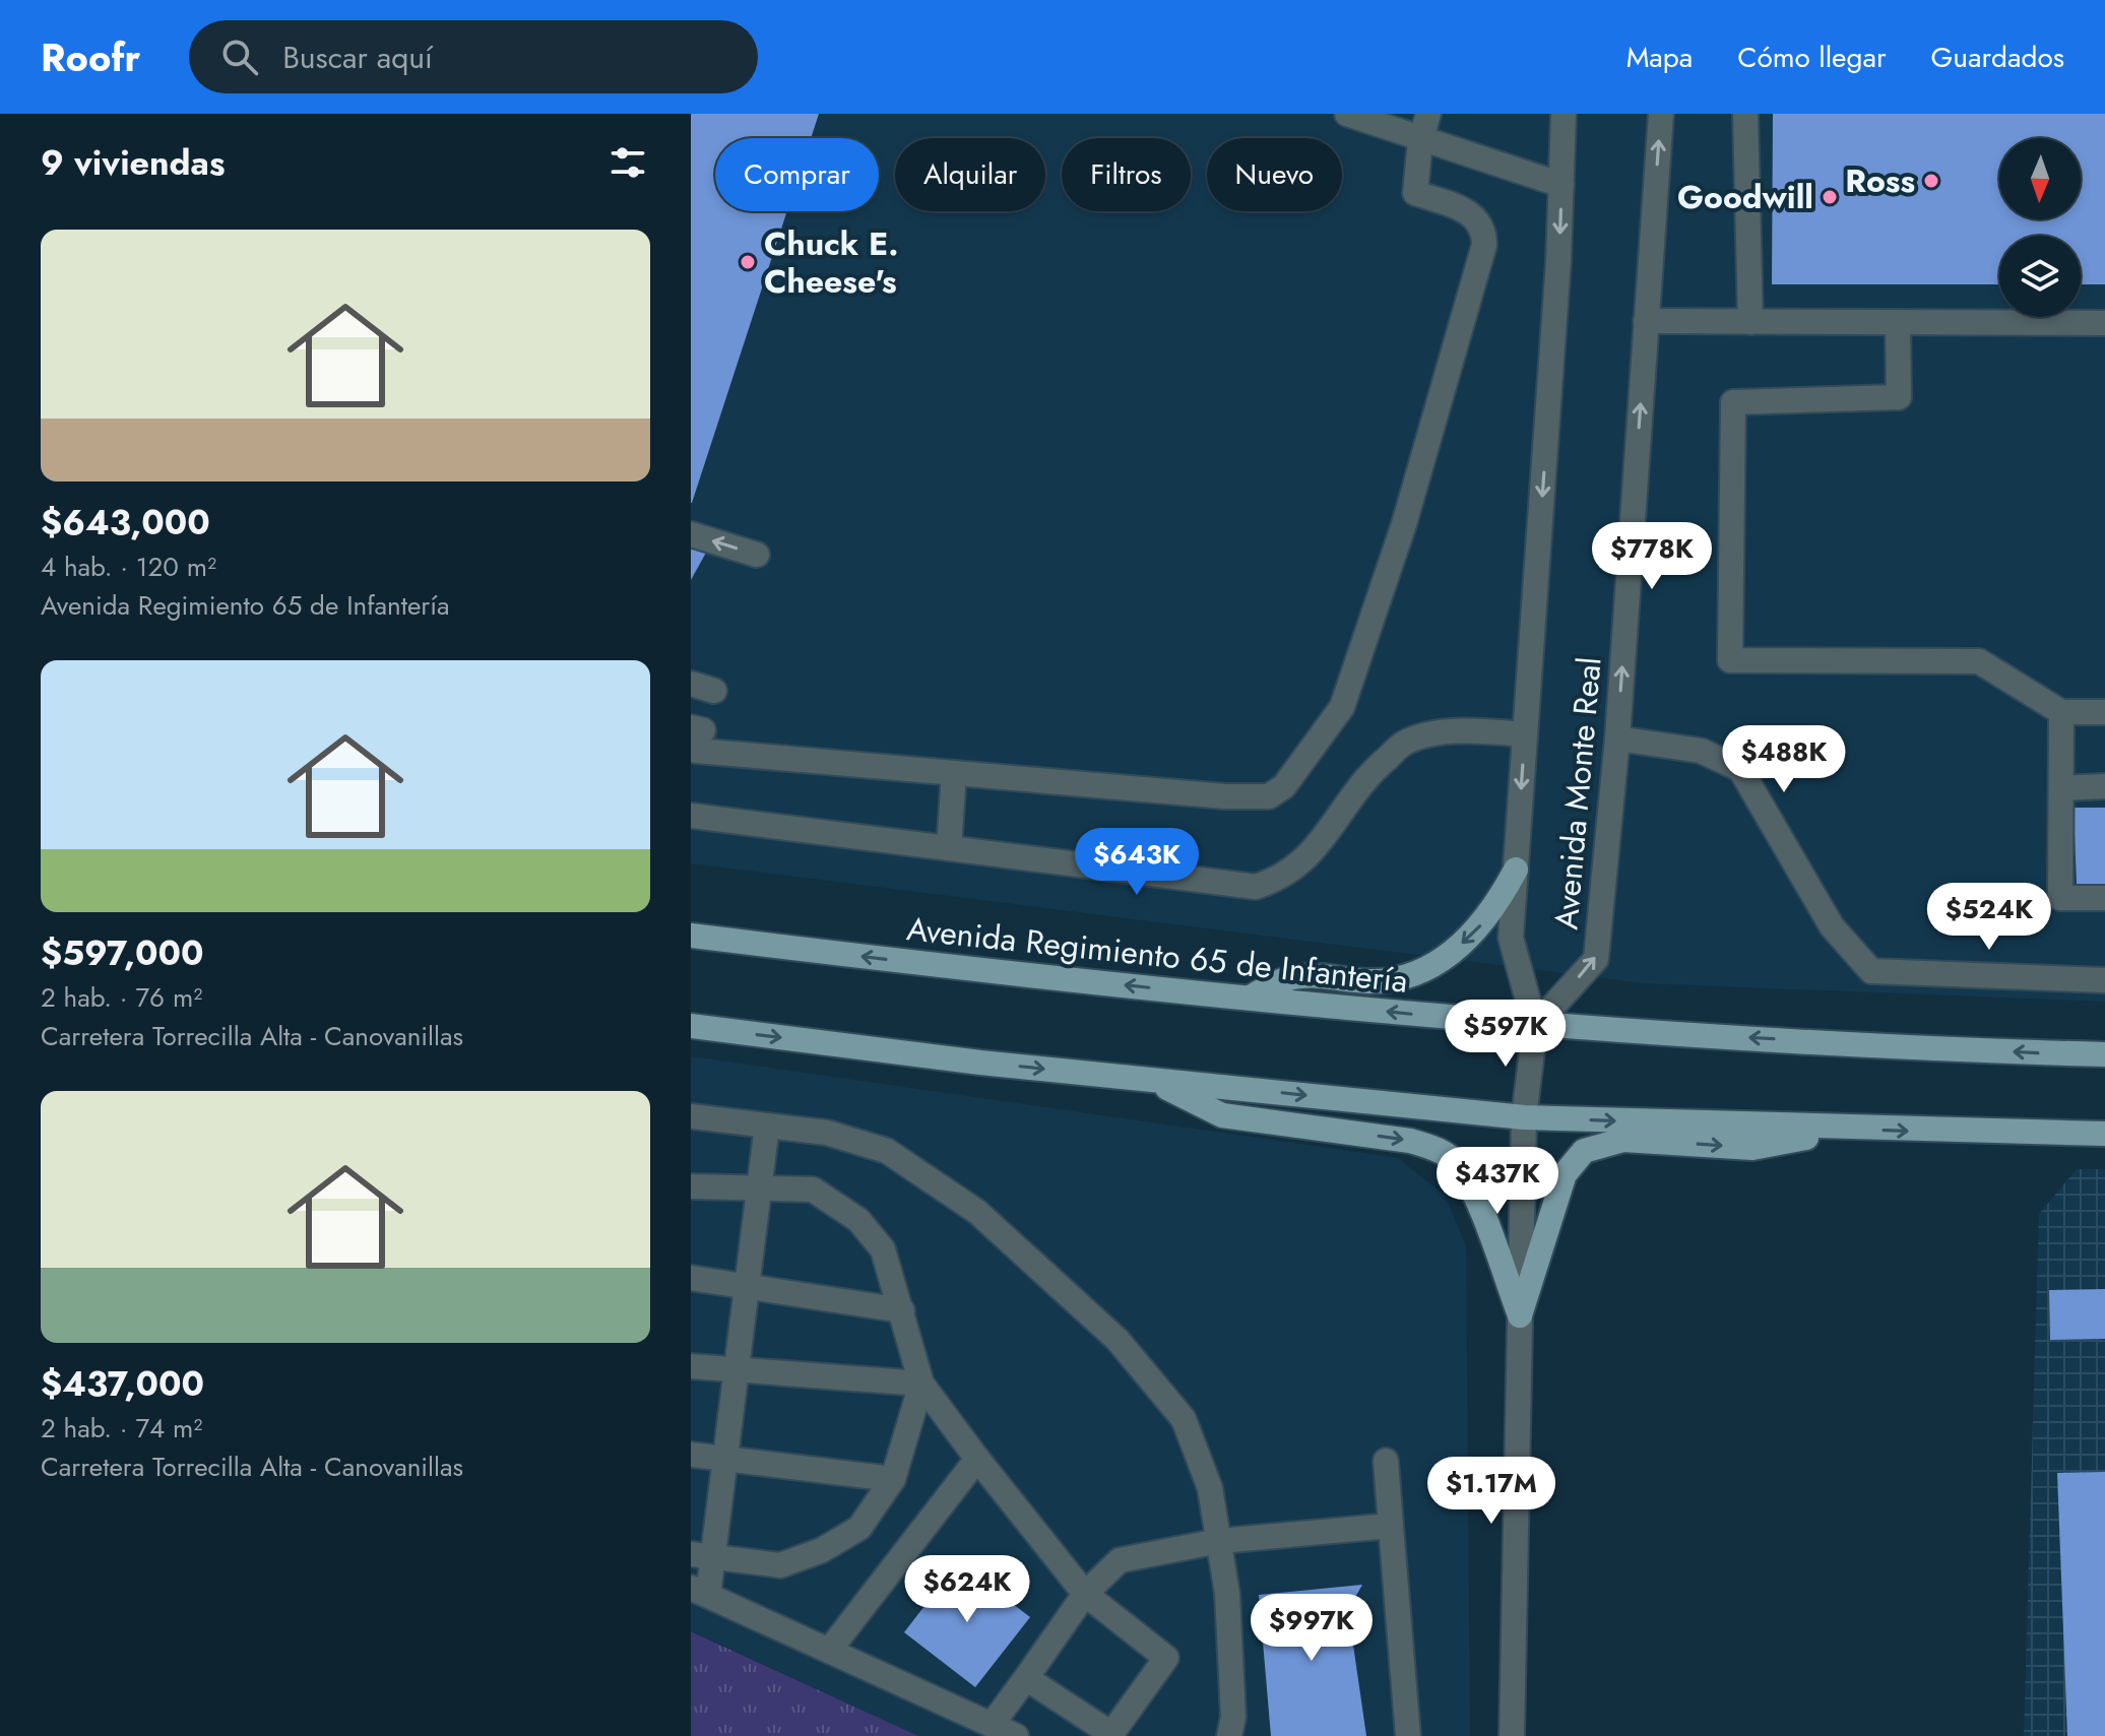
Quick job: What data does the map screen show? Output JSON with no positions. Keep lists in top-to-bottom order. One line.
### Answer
{"streets":{"main road":["Avenida Regimiento 65 de Infantería"],"street":["Avenida Monte Real"]},"crossings":[["Avenida Monte Real","Avenida Regimiento 65 de Infantería"]],"places":["Ross","Goodwill","Chuck E. Cheese's"],"north":"bottom","page":{"header":"Roofr","search":"Buscar aquí","nav":["Mapa","Cómo llegar","Guardados"],"heading":"9 viviendas","chip":["Comprar","Alquilar","Filtros","Nuevo"],"list":[{"name":"$643,000","note":"4 hab. · 120 m² · Avenida Regimiento 65 de Infantería"},{"name":"$597,000","note":"2 hab. · 76 m² · Carretera Torrecilla Alta - Canovanillas"},{"name":"$437,000","note":"2 hab. · 74 m² · Carretera Torrecilla Alta - Canovanillas"}],"price":["$778K","$488K","$643K","$524K","$597K","$437K","$1.17M","$624K","$997K"]}}
